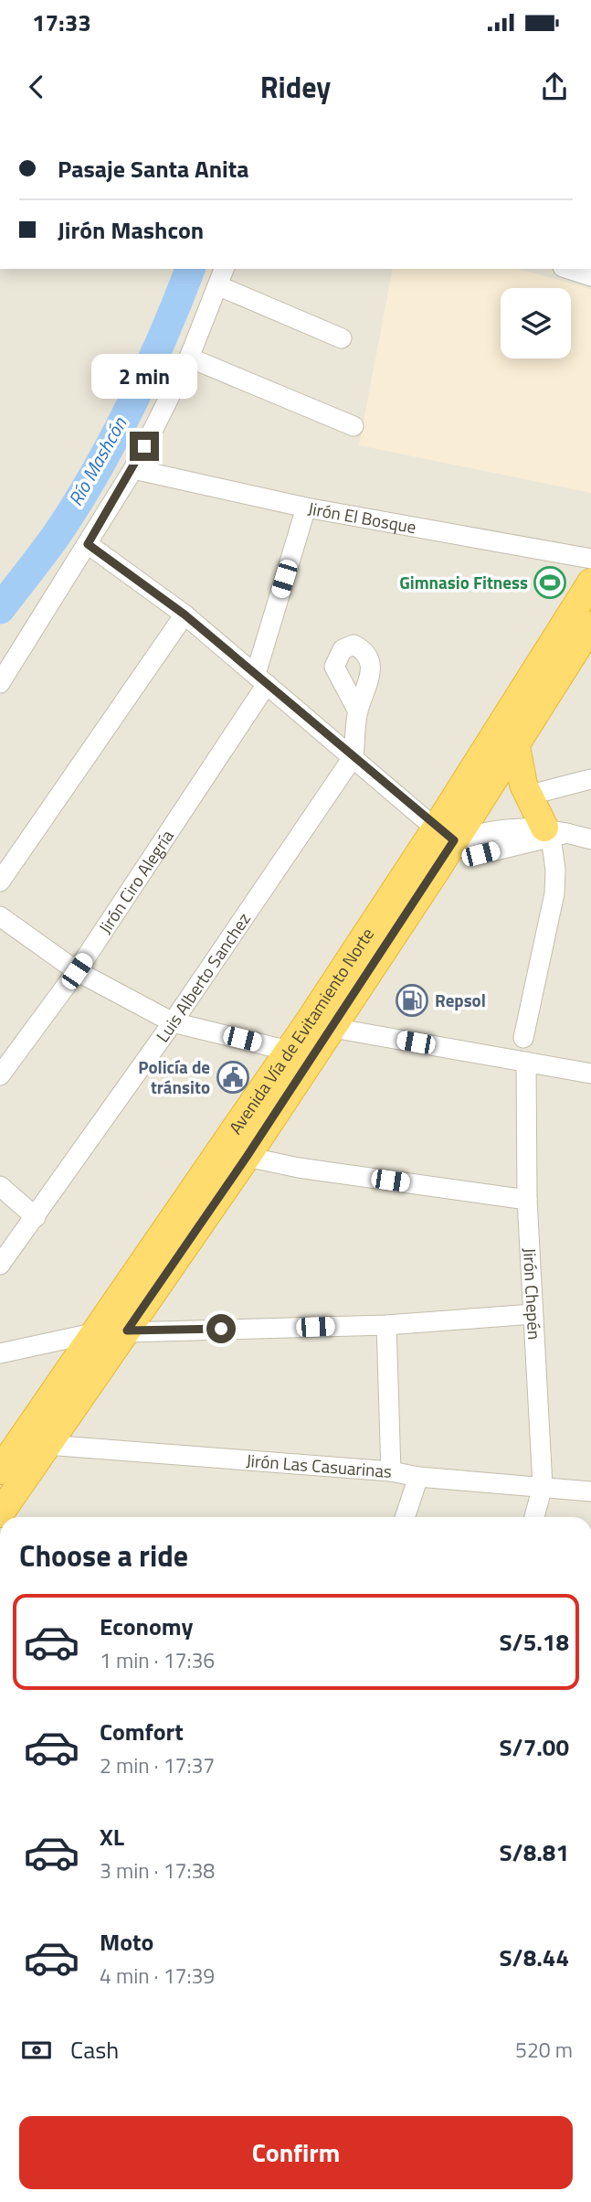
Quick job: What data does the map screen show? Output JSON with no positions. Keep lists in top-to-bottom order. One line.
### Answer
{"streets":{"highway":["Avenida Vía de Evitamiento Norte"],"street":["Jirón El Bosque","Jirón Ciro Alegría","Luis Alberto Sanchez","Jirón Chepén","Jirón Las Casuarinas"]},"crossings":[["Jirón El Bosque","Jirón Ciro Alegría"],["Avenida Vía de Evitamiento Norte","Jirón Las Casuarinas"],["Jirón Chepén","Jirón Las Casuarinas"]],"water":["Río Mashcón"],"places":{"sports":["Gimnasio Fitness"],"fuel station":["Repsol"],"public building":["Policía de tránsito"]},"page":{"status":"17:33","header":"Ridey","banner":["Pasaje Santa Anita","Jirón Mashcon"],"bubble":"2 min","heading":"Choose a ride","list":[{"name":"Economy","note":"1 min · 17:36","value":"S/5.18"},{"name":"Comfort","note":"2 min · 17:37","value":"S/7.00"},{"name":"XL","note":"3 min · 17:38","value":"S/8.81"},{"name":"Moto","note":"4 min · 17:39","value":"S/8.44"}],"pay":["Cash","520 m"],"buttons":"Confirm"}}
